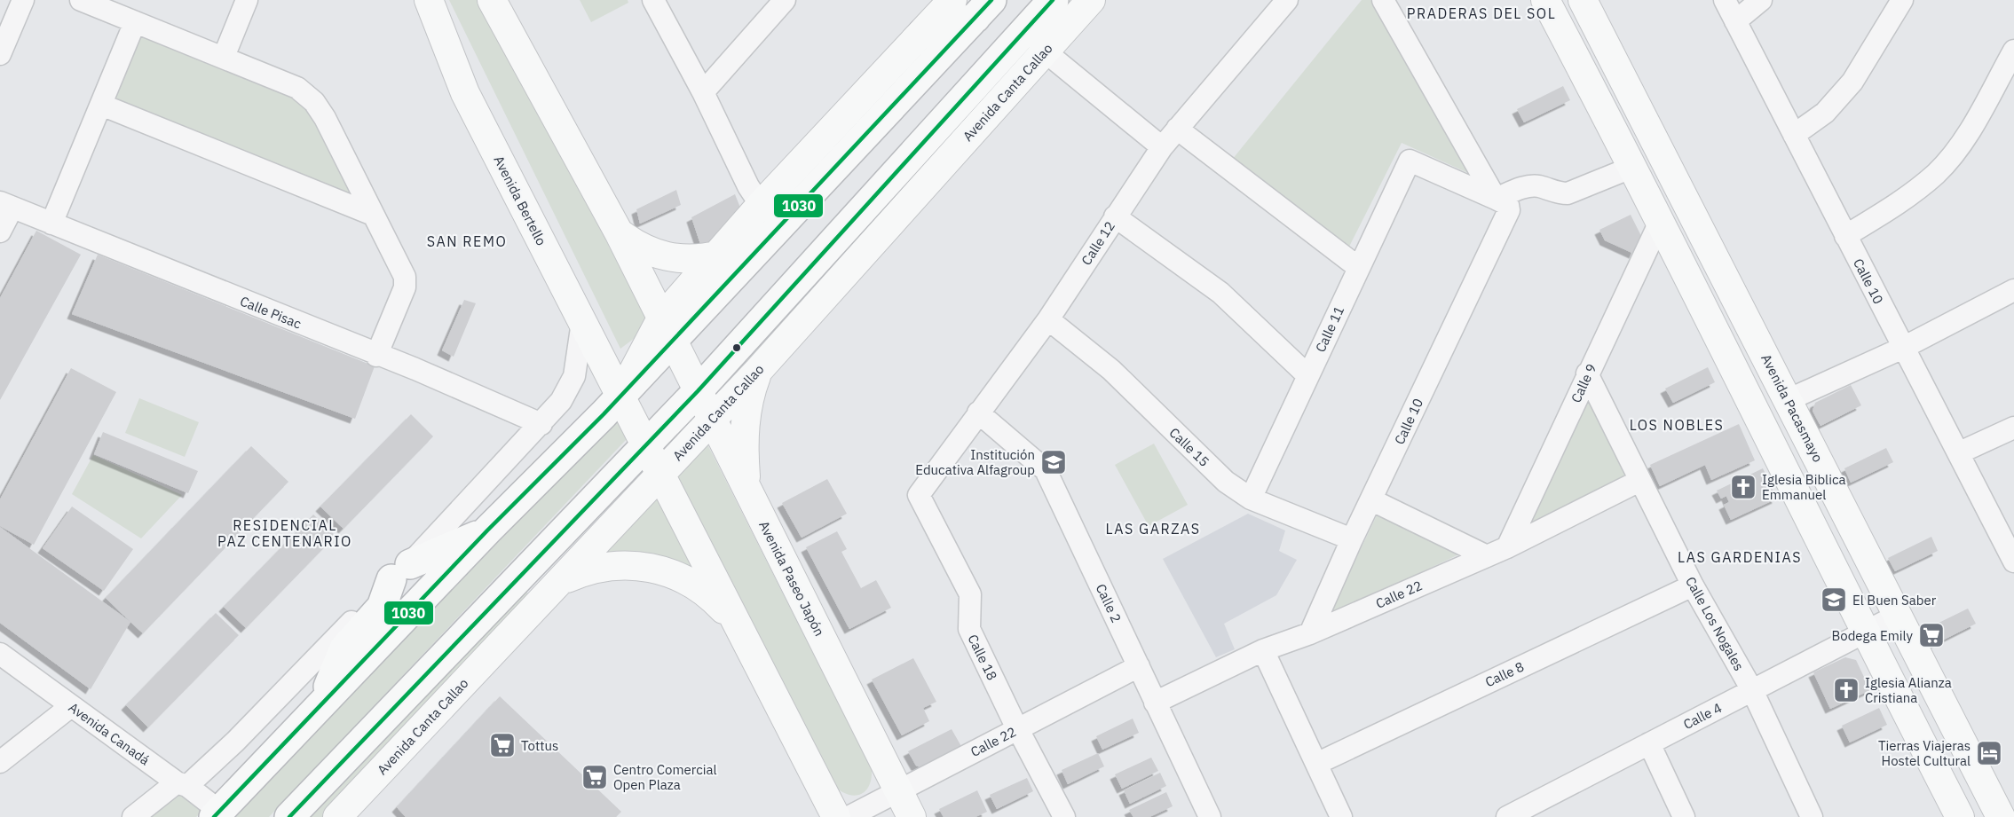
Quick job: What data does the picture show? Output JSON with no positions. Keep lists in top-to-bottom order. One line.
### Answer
{"streets":{"main road":["Avenida Canta Callao","Avenida Bertello","Avenida Pacasmayo","Avenida Paseo Japón"],"street":["Calle 12","Calle 10","Calle Pisac","Calle 11","Calle 9","Calle 15","Calle 22","Calle 2","Calle Los Nogales","Calle 18","Calle 8","Calle 4","Avenida Canadá"]},"crossings":[["Avenida Canta Callao","Avenida Paseo Japón"],["Calle 12","Calle 15"],["Calle 12","Calle 2"],["Calle 12","Calle 18"],["Calle 10","Calle 11"],["Calle 10","Calle 15"],["Calle 10","Calle 22"],["Calle 11","Calle 15"],["Calle 9","Calle 22"],["Calle 9","Calle Los Nogales"],["Avenida Pacasmayo","Calle 4"],["Avenida Paseo Japón","Calle 22"],["Calle 22","Calle 2"],["Calle 22","Calle Los Nogales"],["Calle 22","Calle 18"],["Calle Los Nogales","Calle 8"],["Calle Los Nogales","Calle 4"]],"districts":["PRADERAS DEL SOL","SAN REMO","LOS NOBLES","RESIDENCIAL PAZ CENTENARIO","LAS GARZAS","LAS GARDENIAS"],"places":{"school or university":["Institución Educativa Alfagroup","El Buen Saber"],"church":["Iglesia Biblica Emmanuel","Iglesia Alianza Cristiana"],"supermarket":["Bodega Emily","Tottus","Centro Comercial Open Plaza"],"hotel":["Tierras Viajeras Hostel Cultural"]},"lines":["transit line 1030"]}
